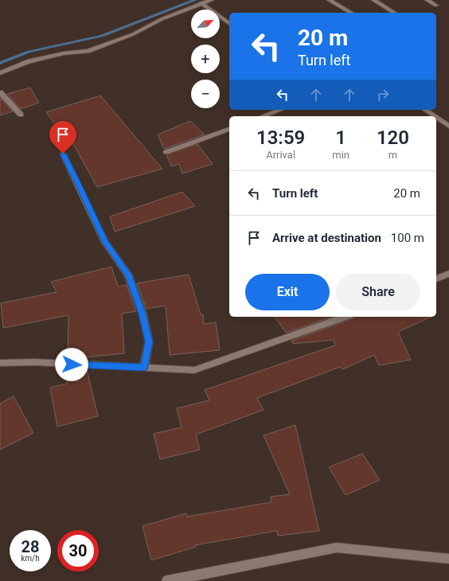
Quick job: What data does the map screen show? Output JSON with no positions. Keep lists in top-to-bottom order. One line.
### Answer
{"north":"top right","page":{"map_buttons":["+","−"],"turn":["20 m","Turn left"],"eta":["13:59","Arrival","1","min","120","m"],"list":[{"name":"Turn left","value":"20 m"},{"name":"Arrive at destination","value":"100 m"}],"buttons":["Exit","Share"],"speed":"28 km/h","limit":"30"}}
